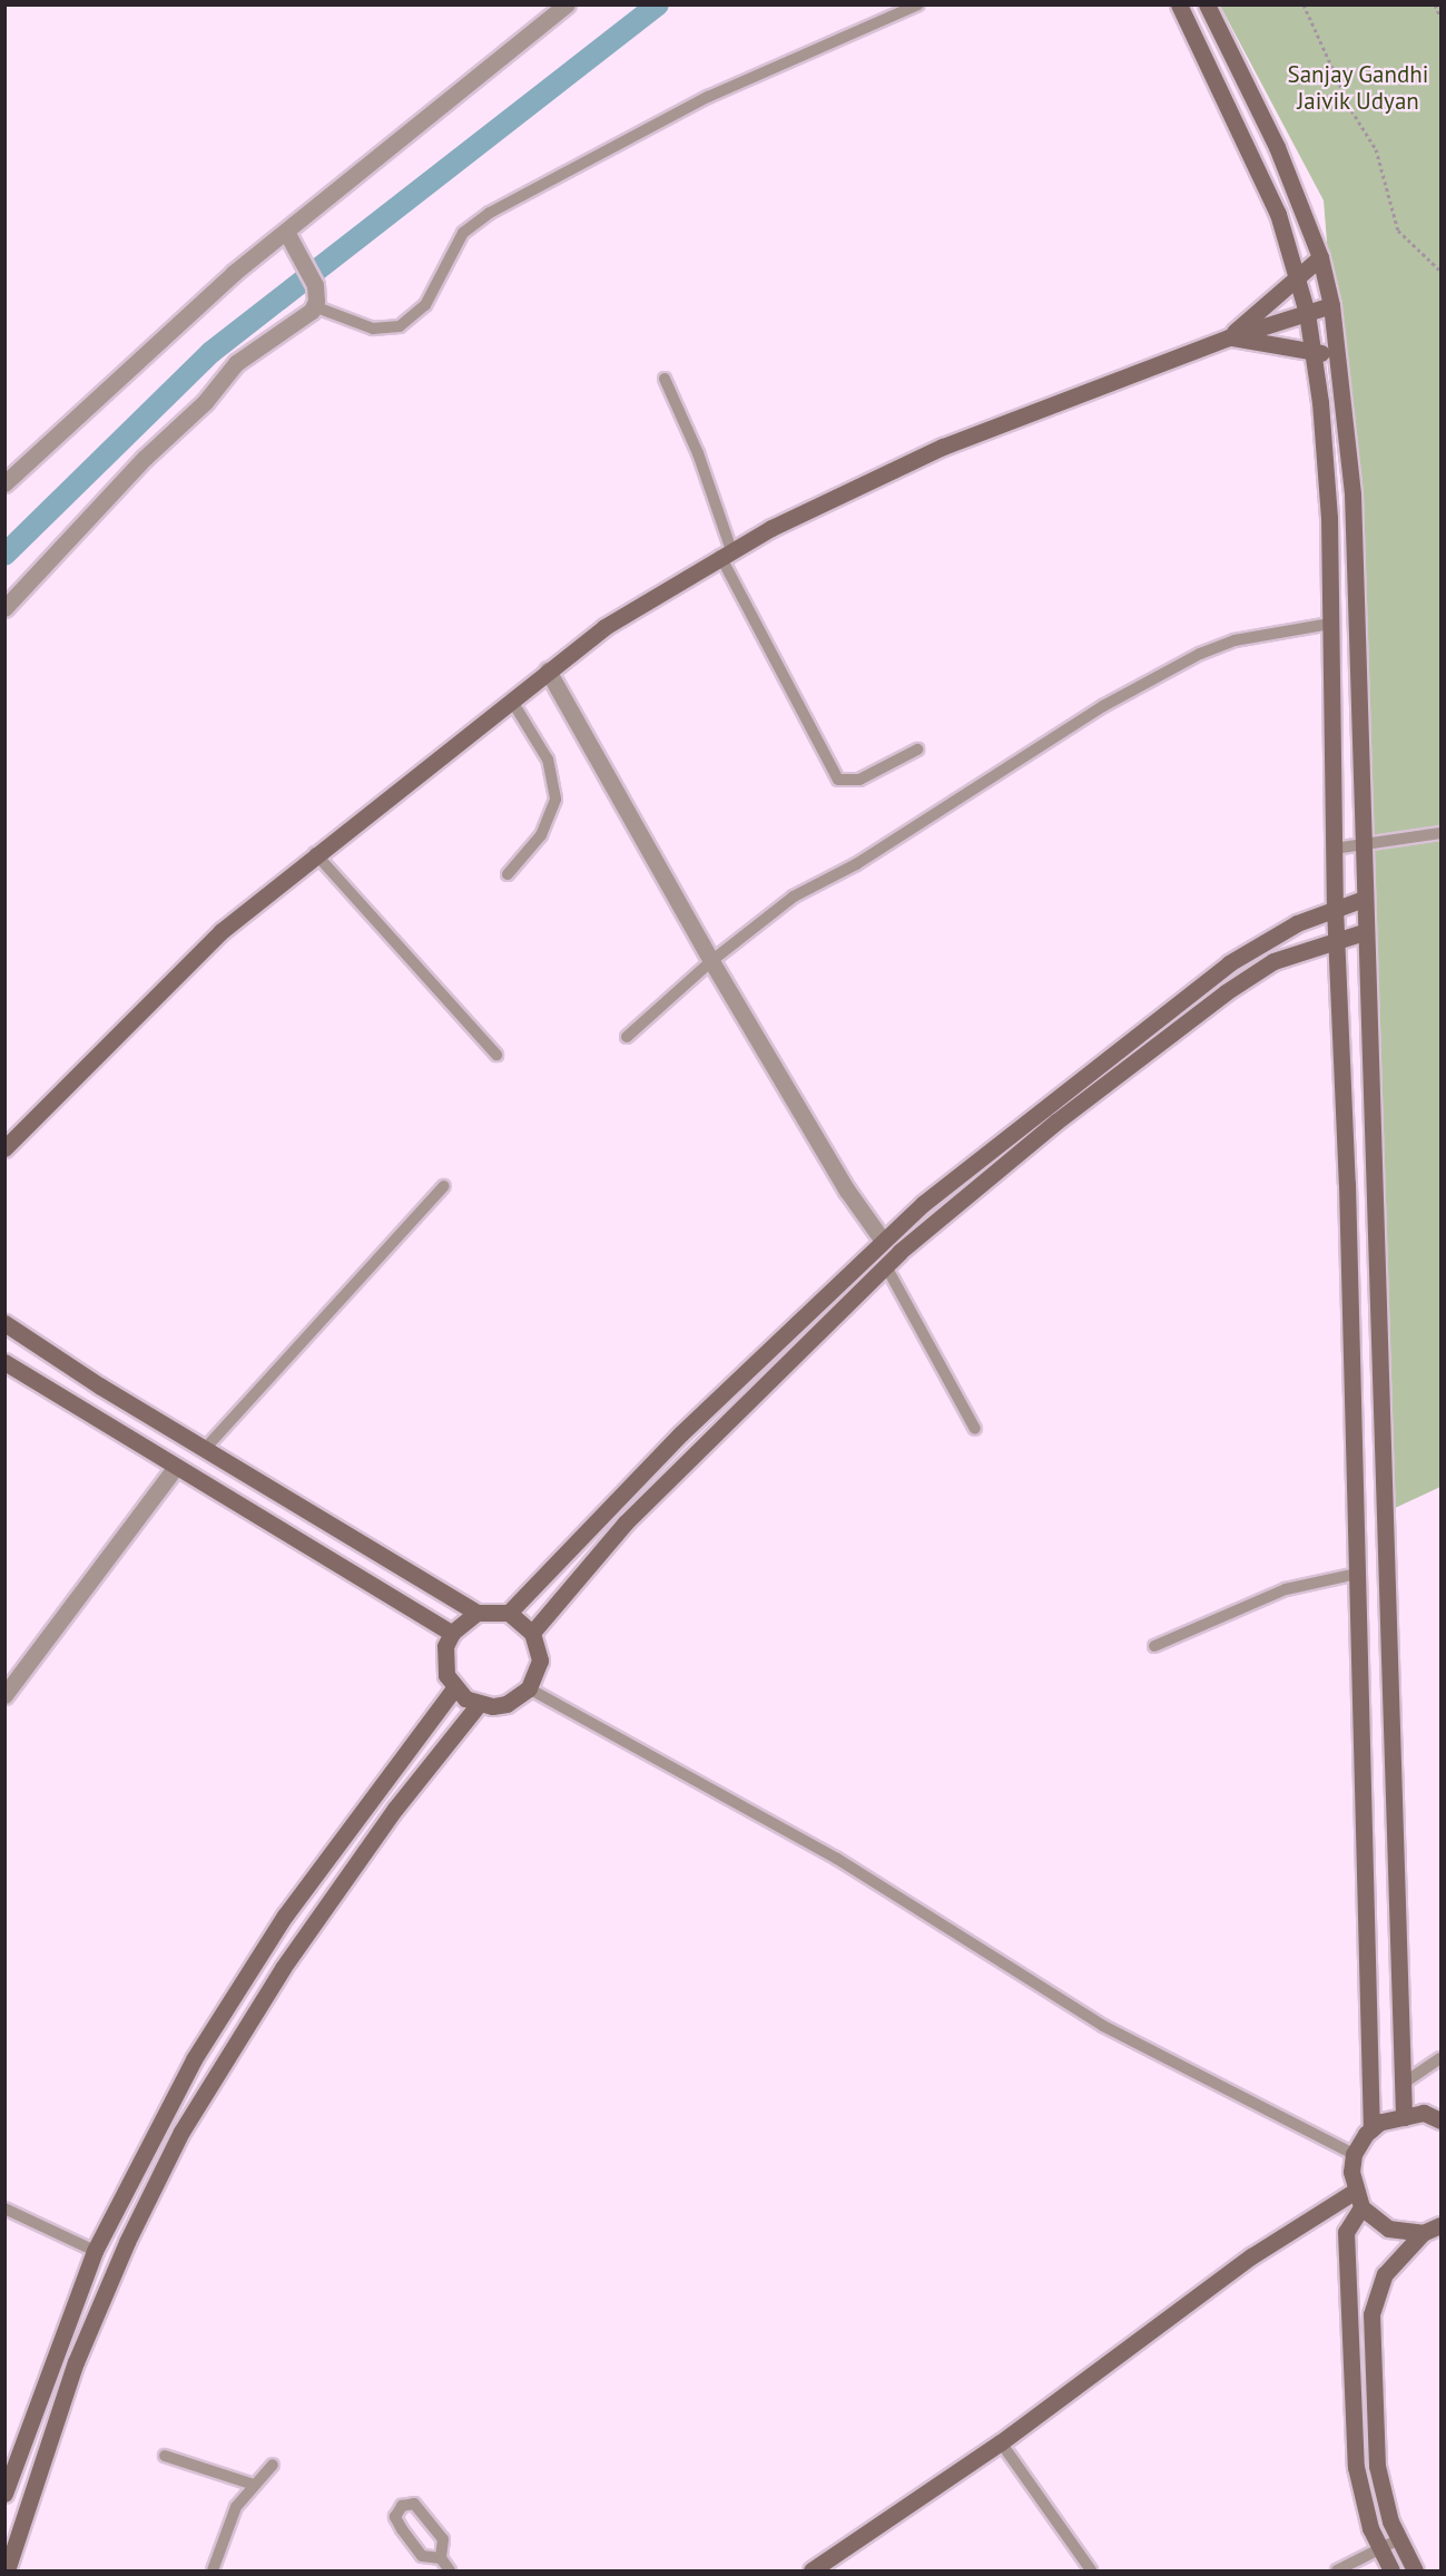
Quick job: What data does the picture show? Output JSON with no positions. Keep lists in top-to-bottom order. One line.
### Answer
{"parks":["Sanjay Gandhi Jaivik Udyan"]}
